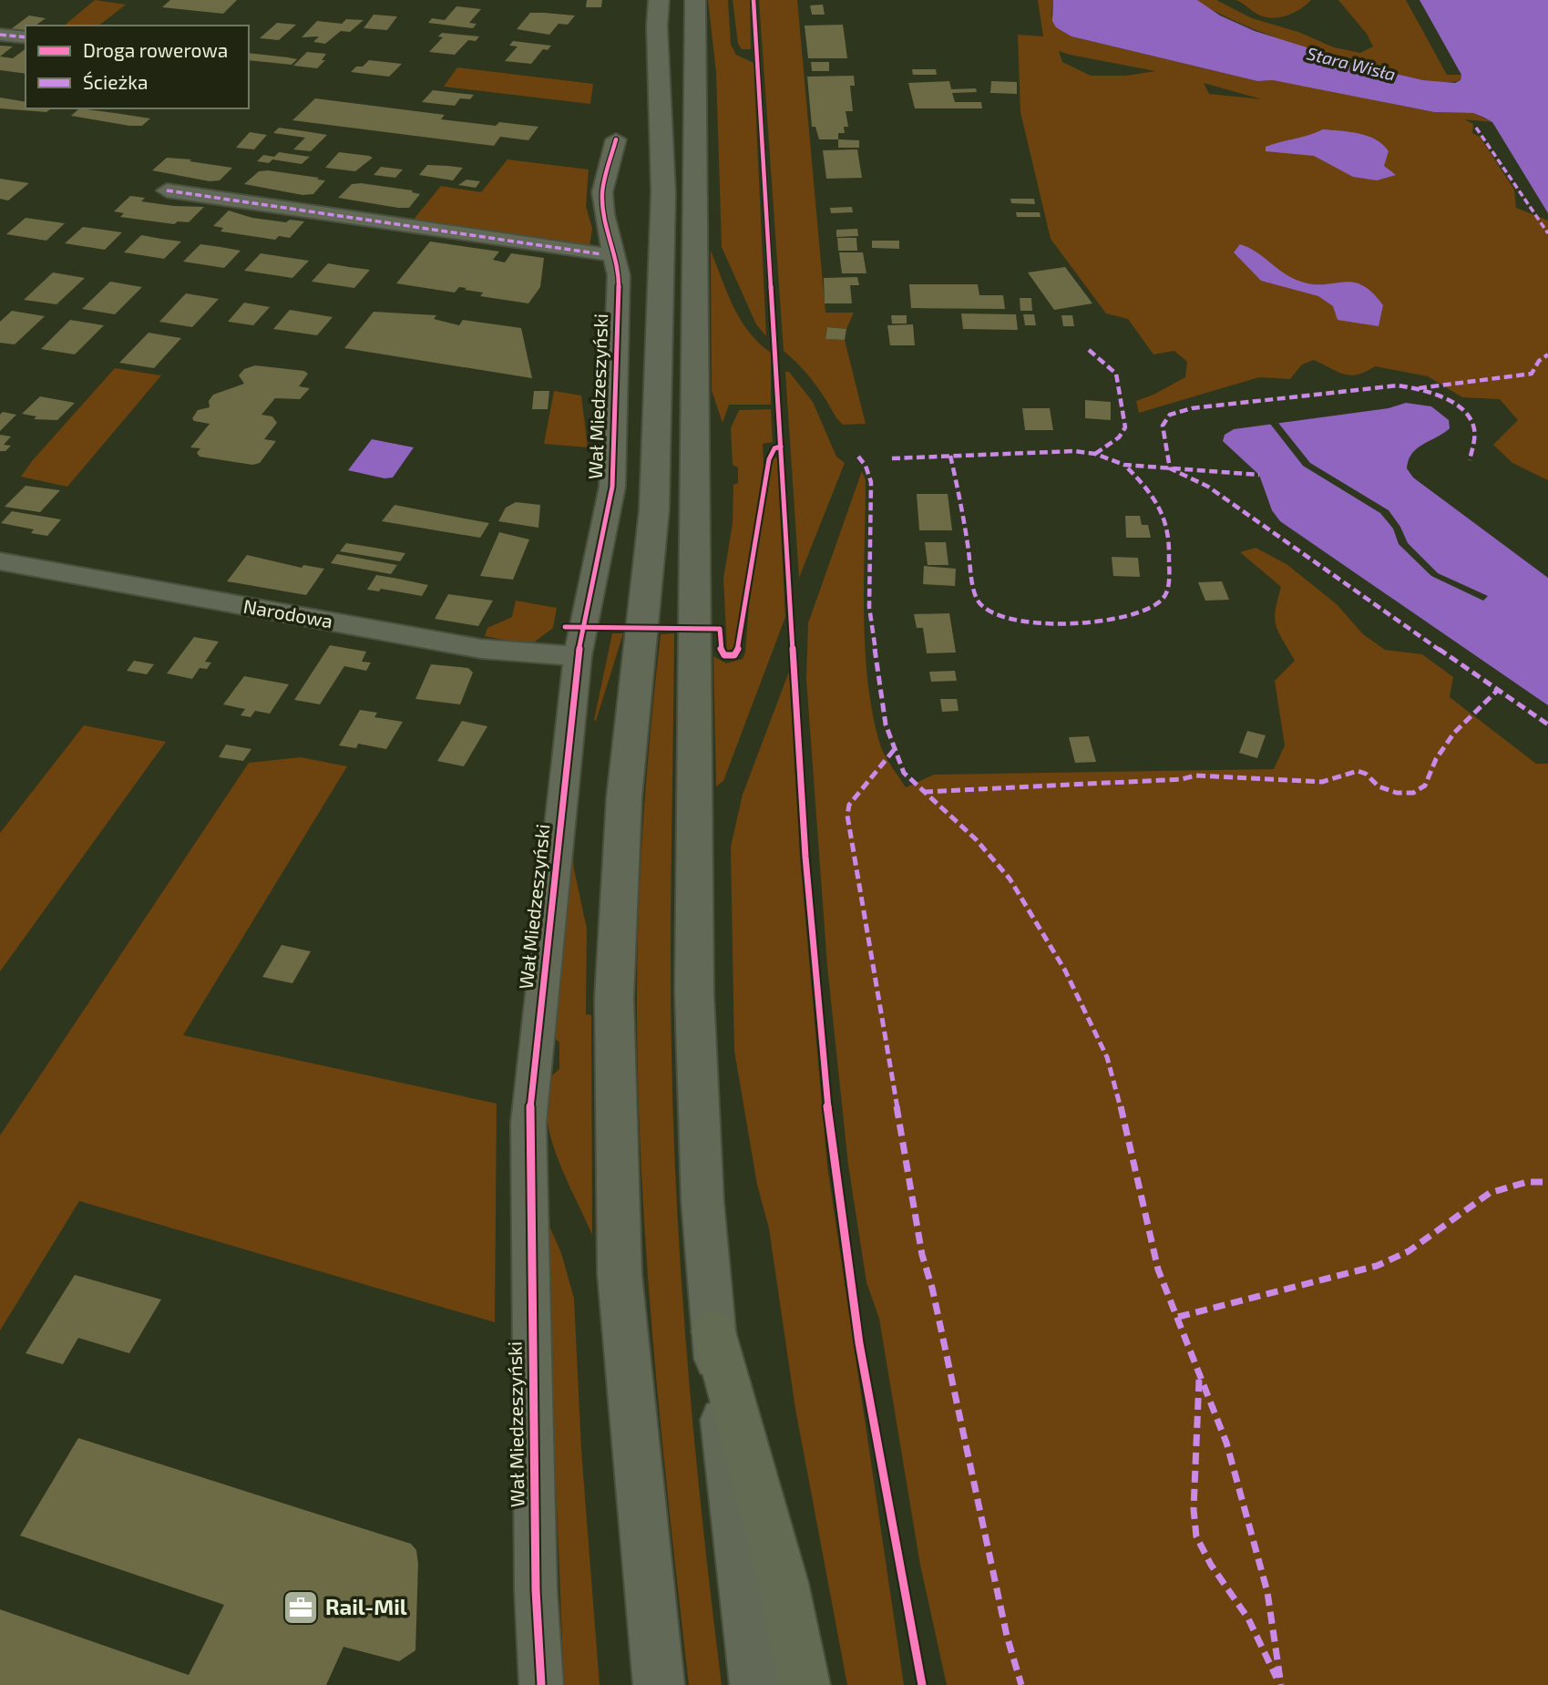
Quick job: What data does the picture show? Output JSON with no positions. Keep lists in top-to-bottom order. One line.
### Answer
{"streets":{"street":["Wał Miedzeszyński","Narodowa"]},"crossings":[["Wał Miedzeszyński","Narodowa"]],"water":["Stara Wisła"],"places":{"office":["Rail-Mil"]},"legend":["Droga rowerowa","Ścieżka"]}
